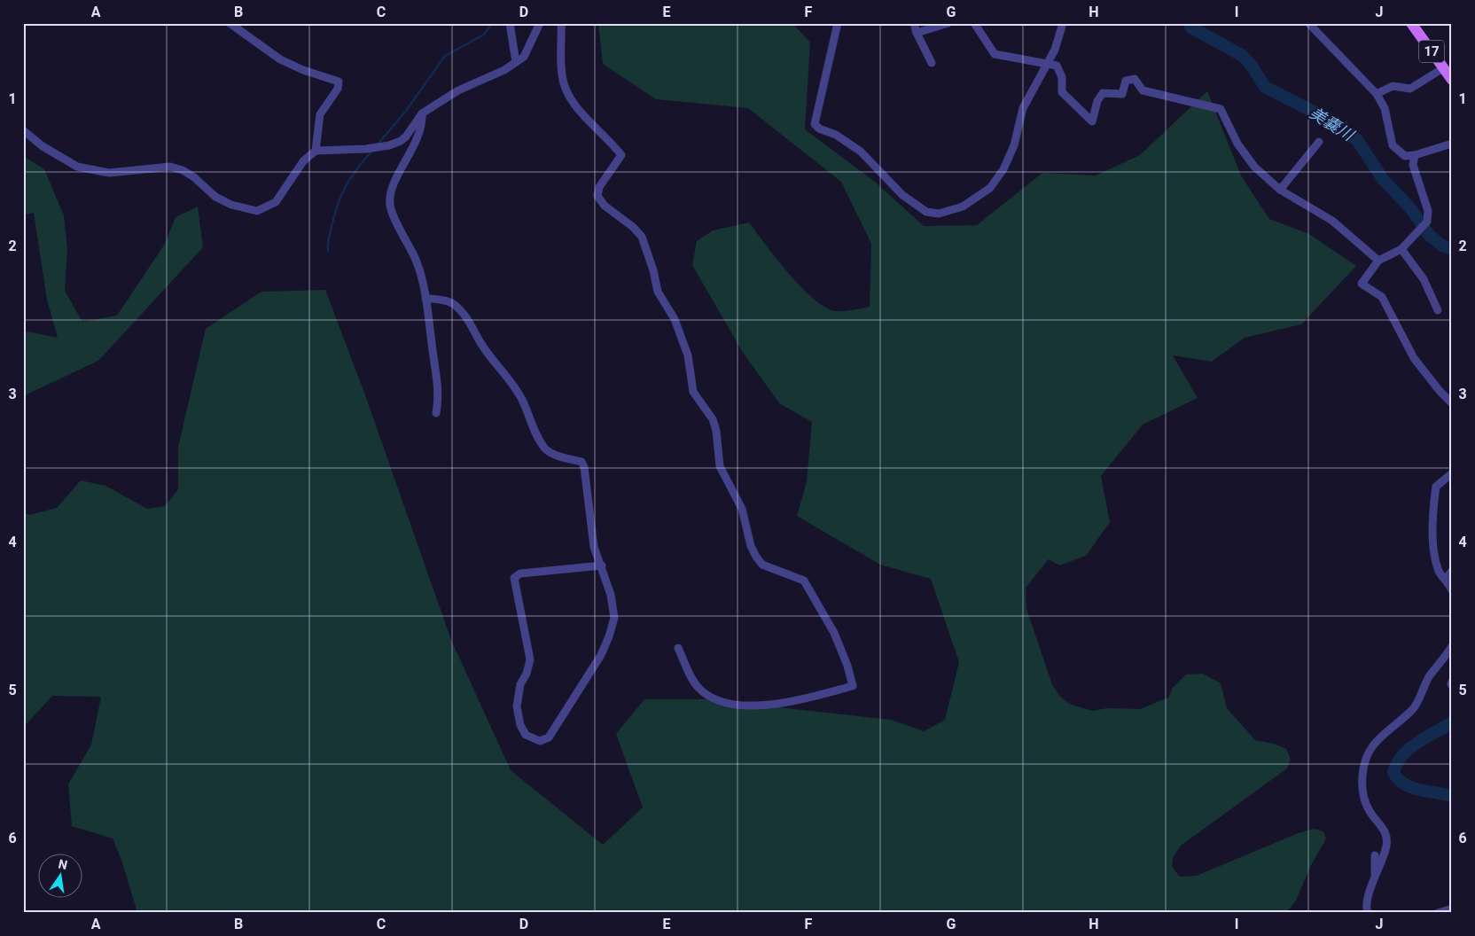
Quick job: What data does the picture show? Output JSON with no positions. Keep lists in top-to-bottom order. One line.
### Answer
{"streets":{"main road":["17"]},"water":["美嚢川"],"north":"top","grid":{"columns":["A","B","C","D","E","F","G","H","I","J"],"rows":["1","2","3","4","5","6"]}}
